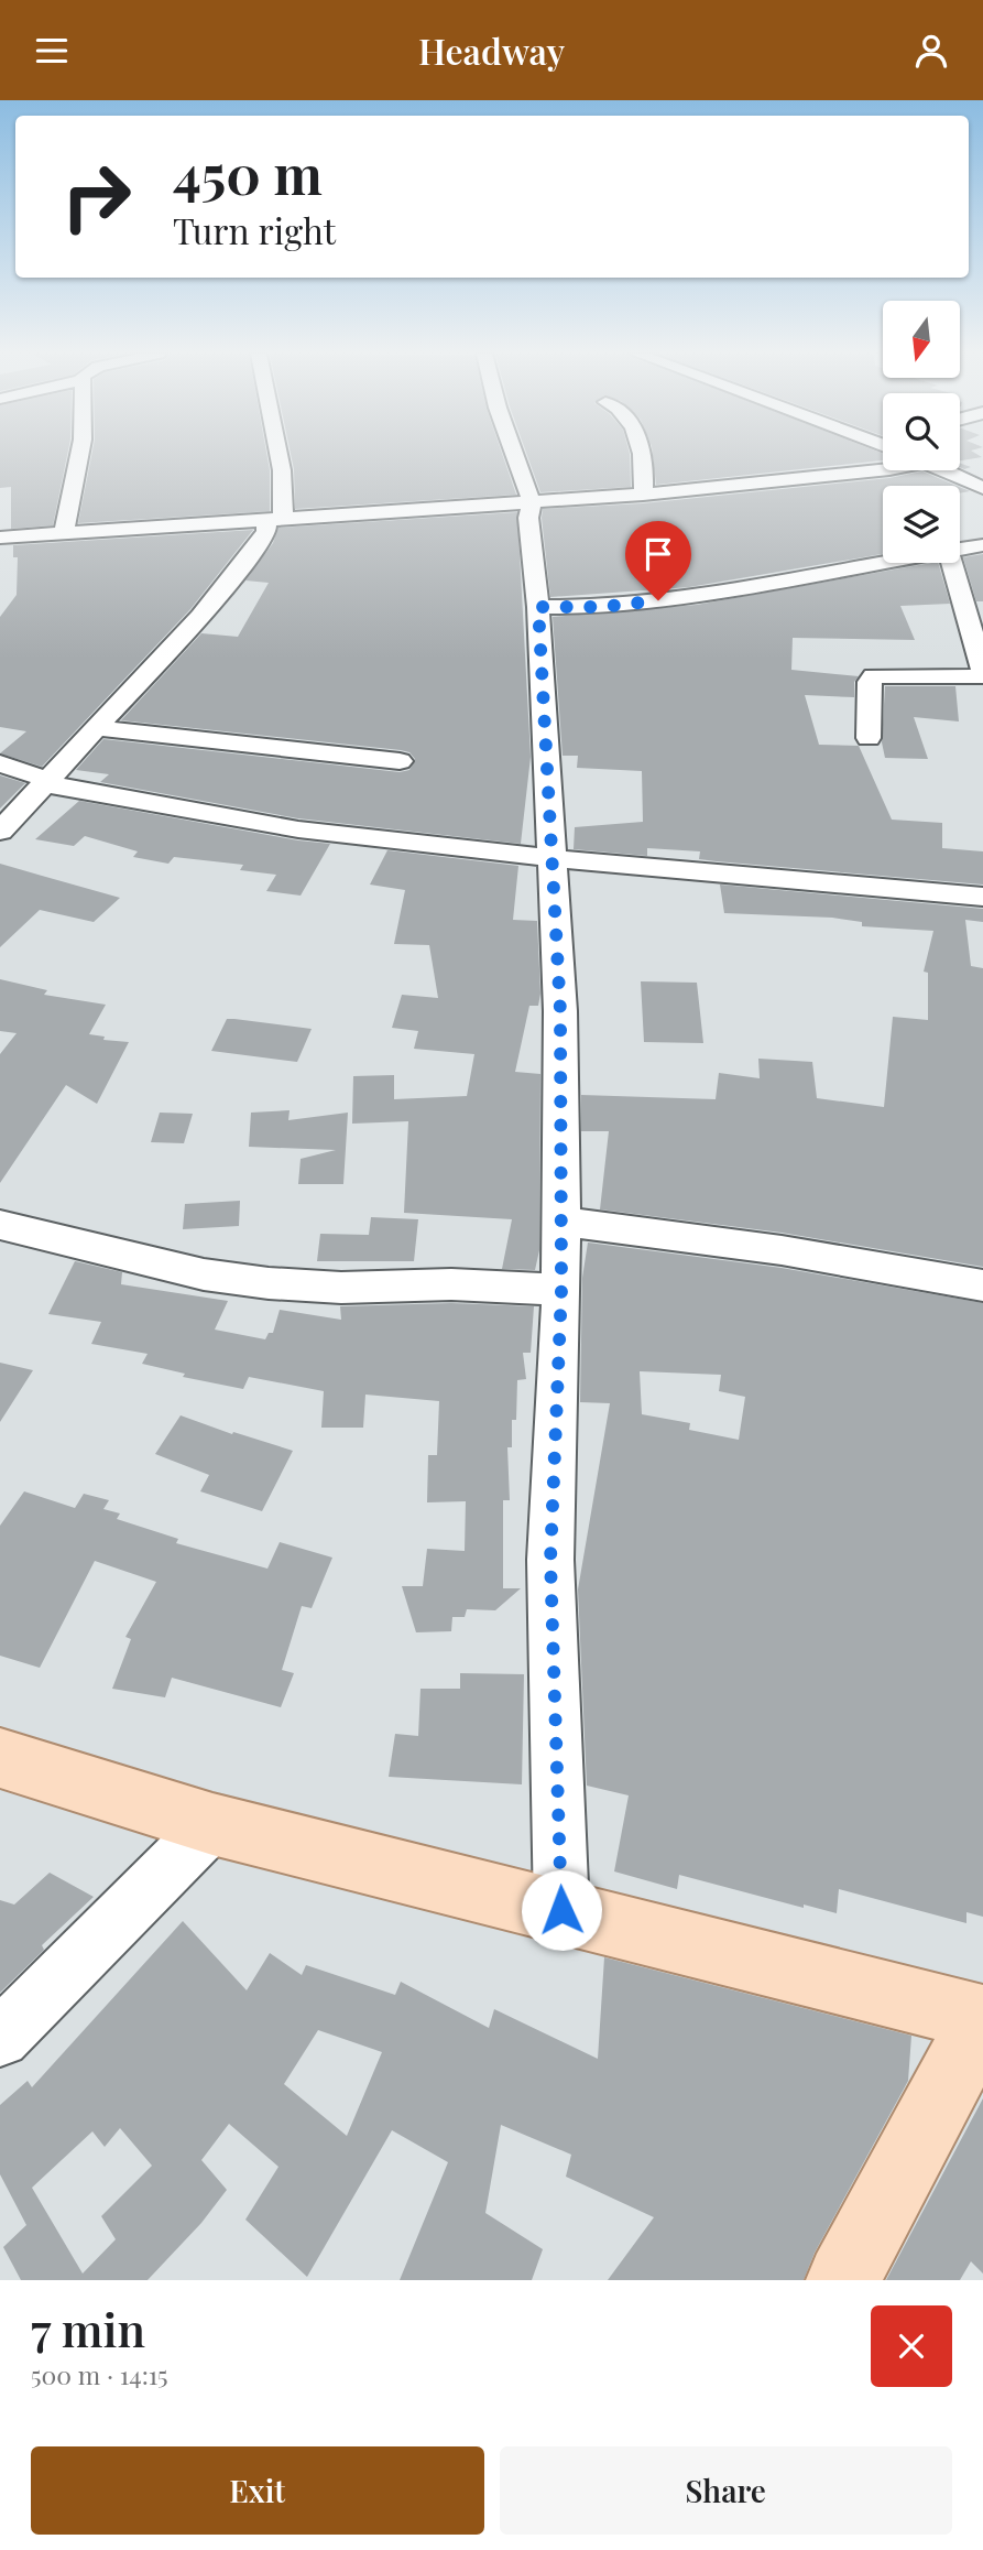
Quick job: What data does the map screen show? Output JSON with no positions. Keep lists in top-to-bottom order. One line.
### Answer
{"north":"bottom","page":{"header":"Headway","turn":["450 m","Turn right"],"heading":["7 min","500 m · 14:15"],"buttons":["Exit","Share"]}}
